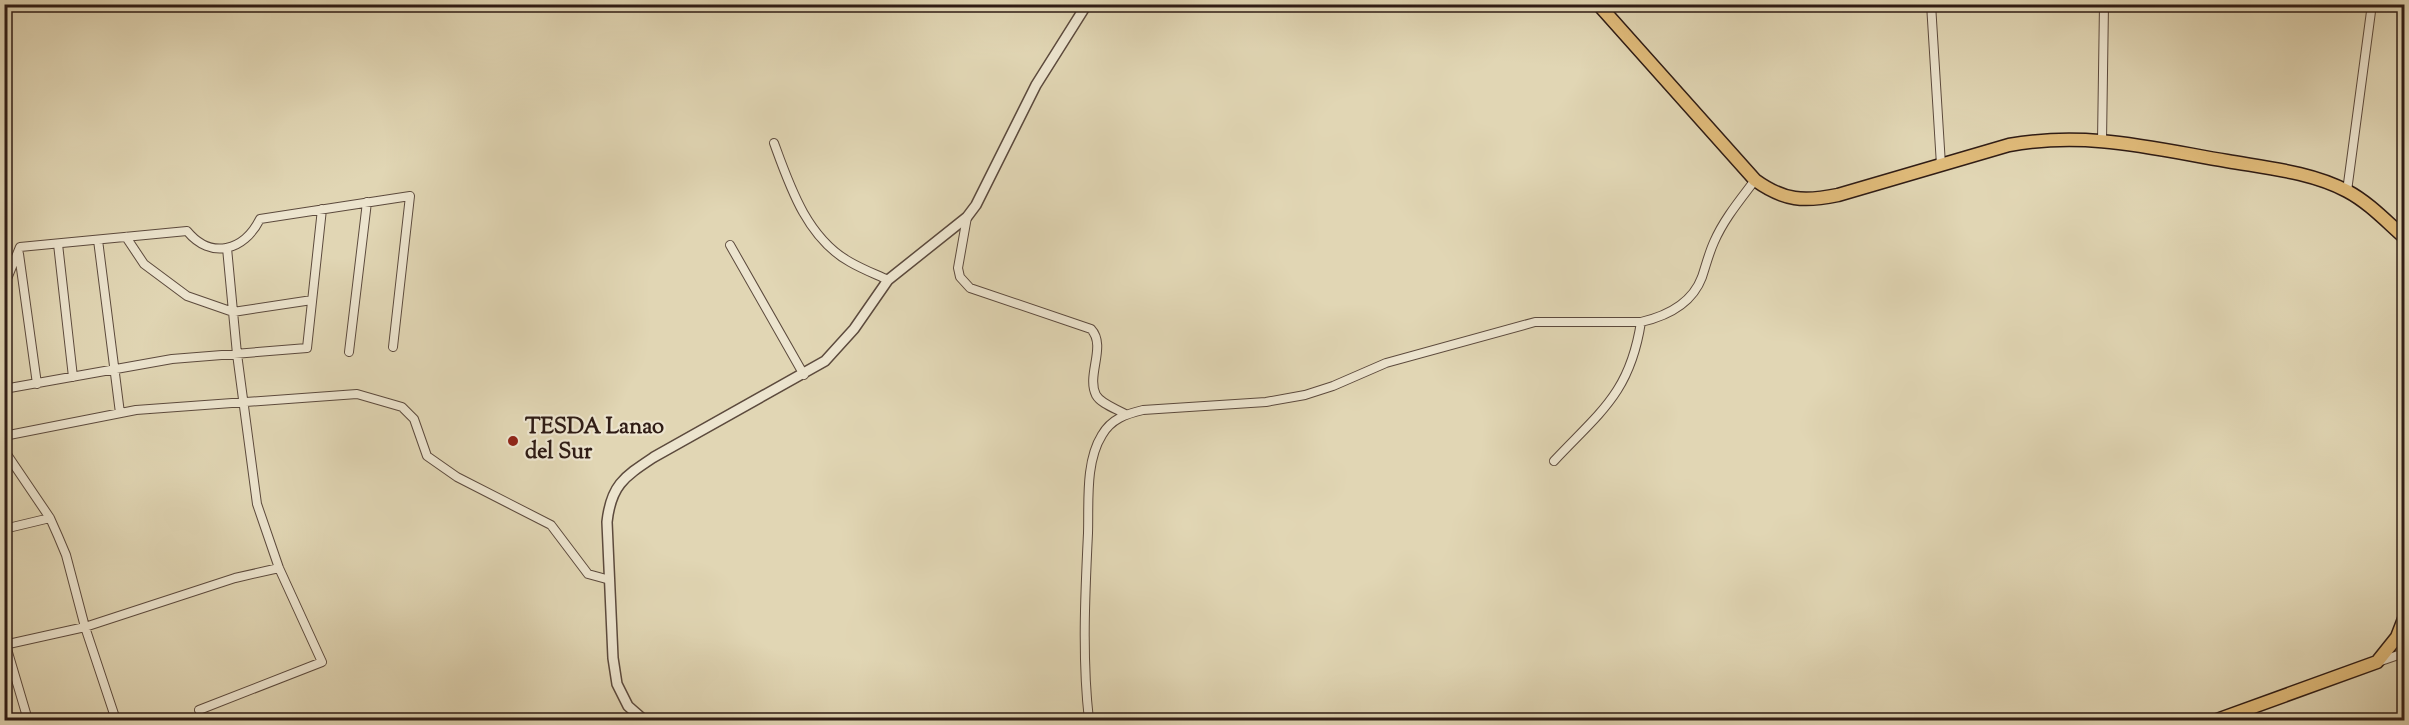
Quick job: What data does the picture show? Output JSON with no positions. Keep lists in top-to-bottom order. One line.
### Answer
{"places":["TESDA Lanao del Sur"]}
